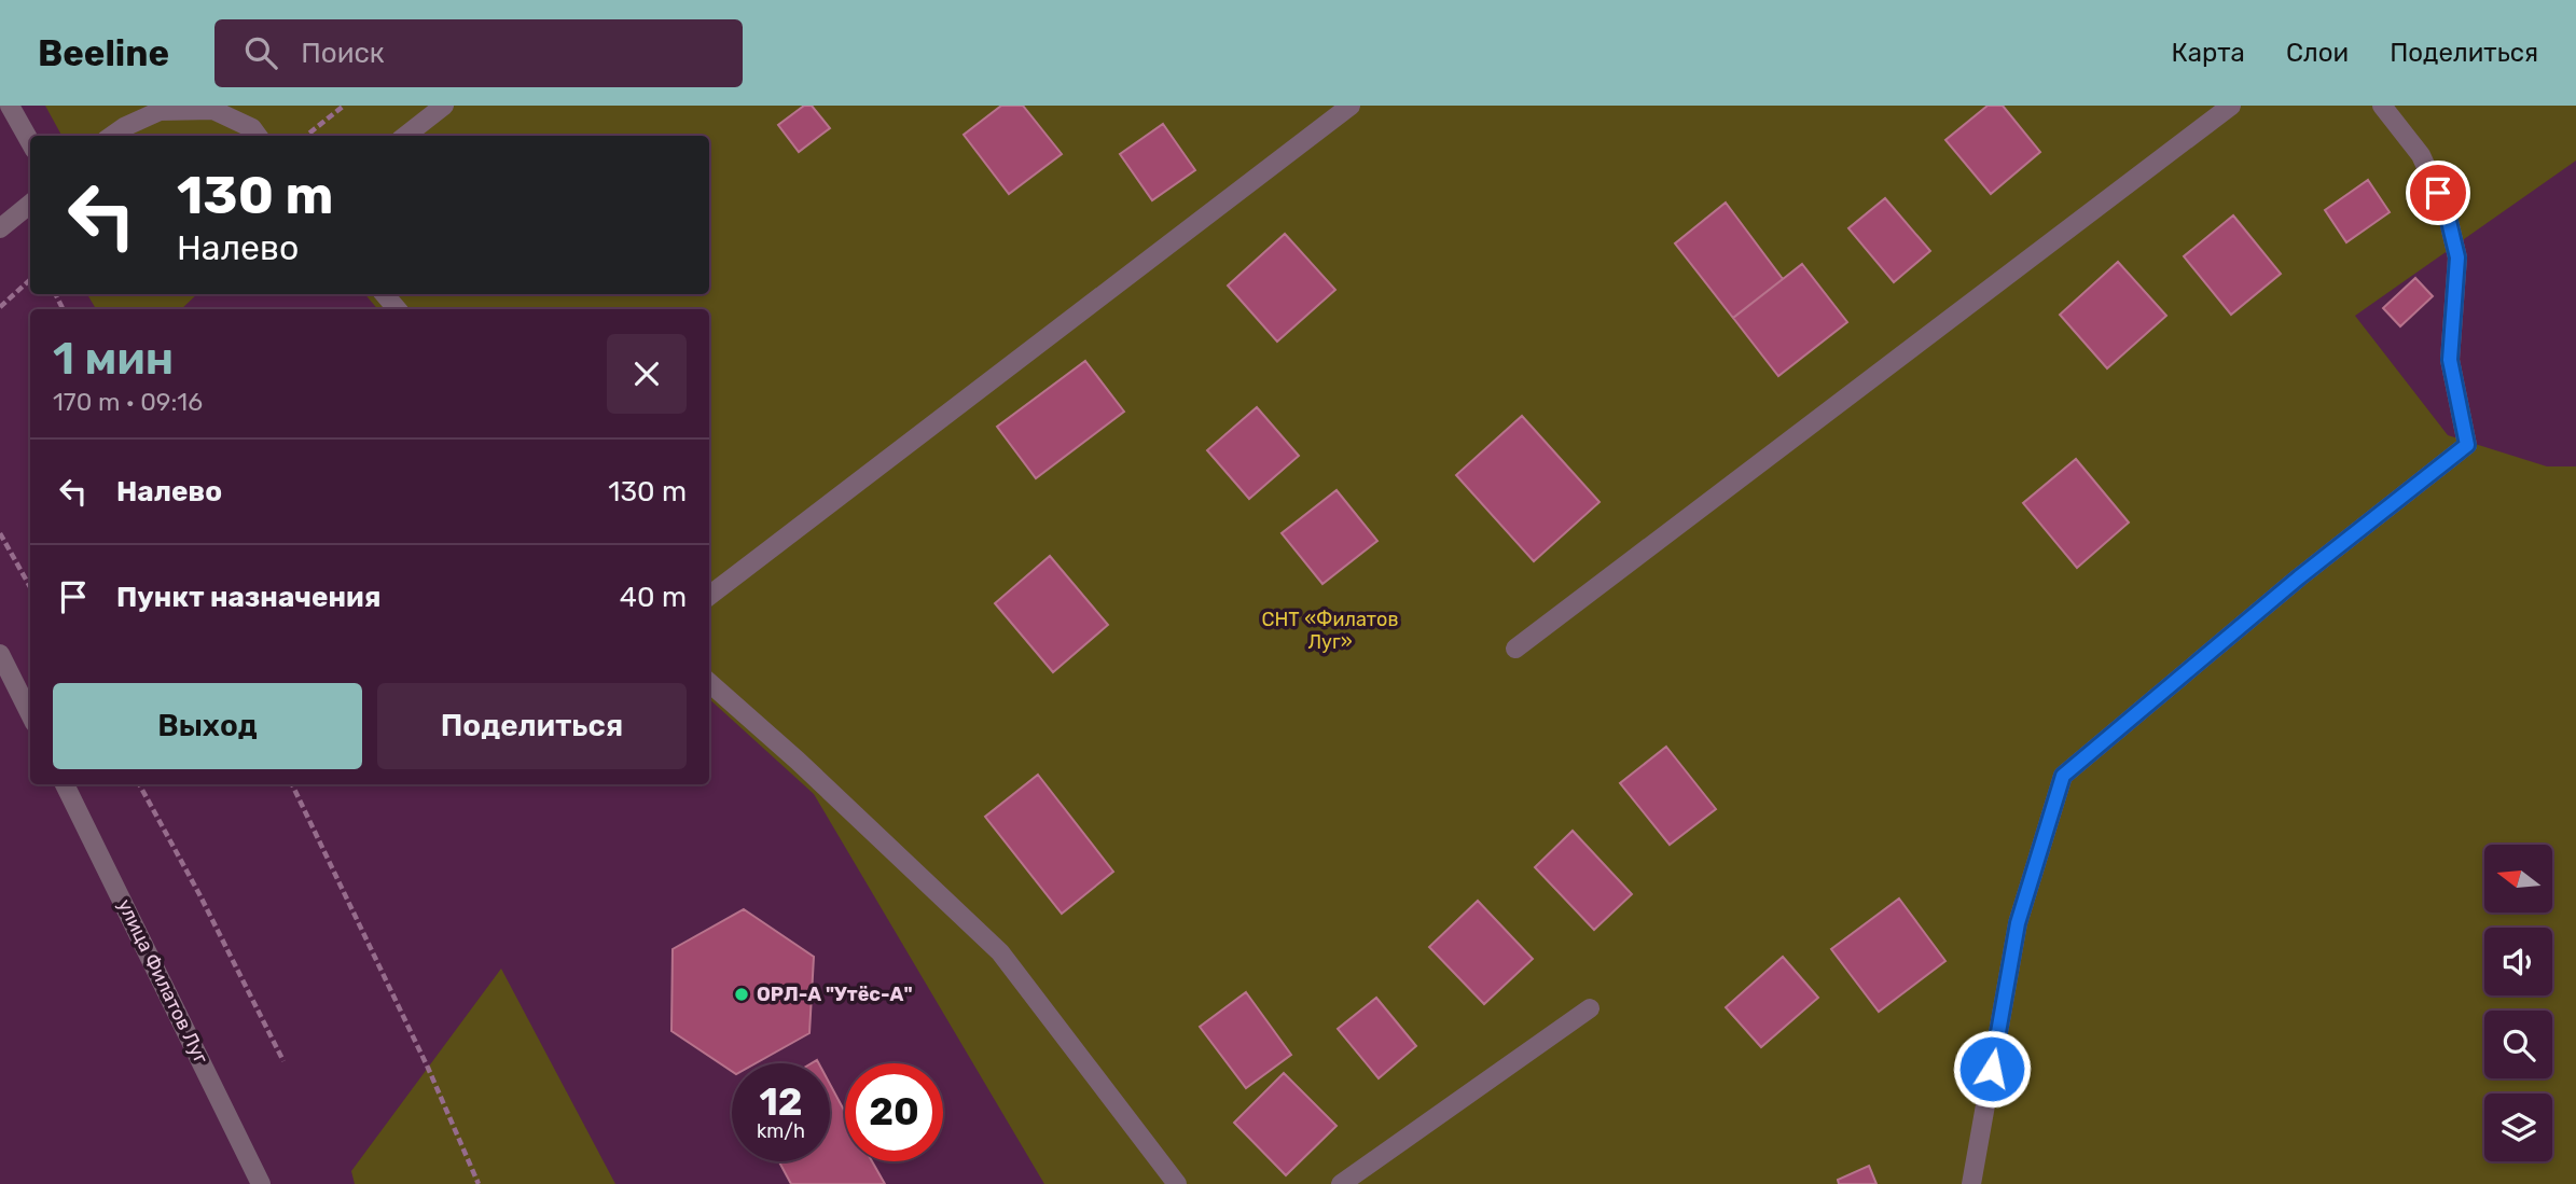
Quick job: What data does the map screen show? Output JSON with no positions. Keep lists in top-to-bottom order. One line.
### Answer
{"streets":{"street":["улица Филатов Луг"]},"parks":["СНТ «Филатов Луг»"],"places":["ОРЛ-А \"Утёс-А\""],"north":"left","page":{"header":"Beeline","search":"Поиск","nav":["Карта","Слои","Поделиться"],"turn":["130 m","Налево"],"heading":["1 мин","170 m · 09:16"],"list":[{"name":"Налево","value":"130 m"},{"name":"Пункт назначения","value":"40 m"}],"buttons":["Выход","Поделиться"],"speed":"12 km/h","limit":"20"}}
